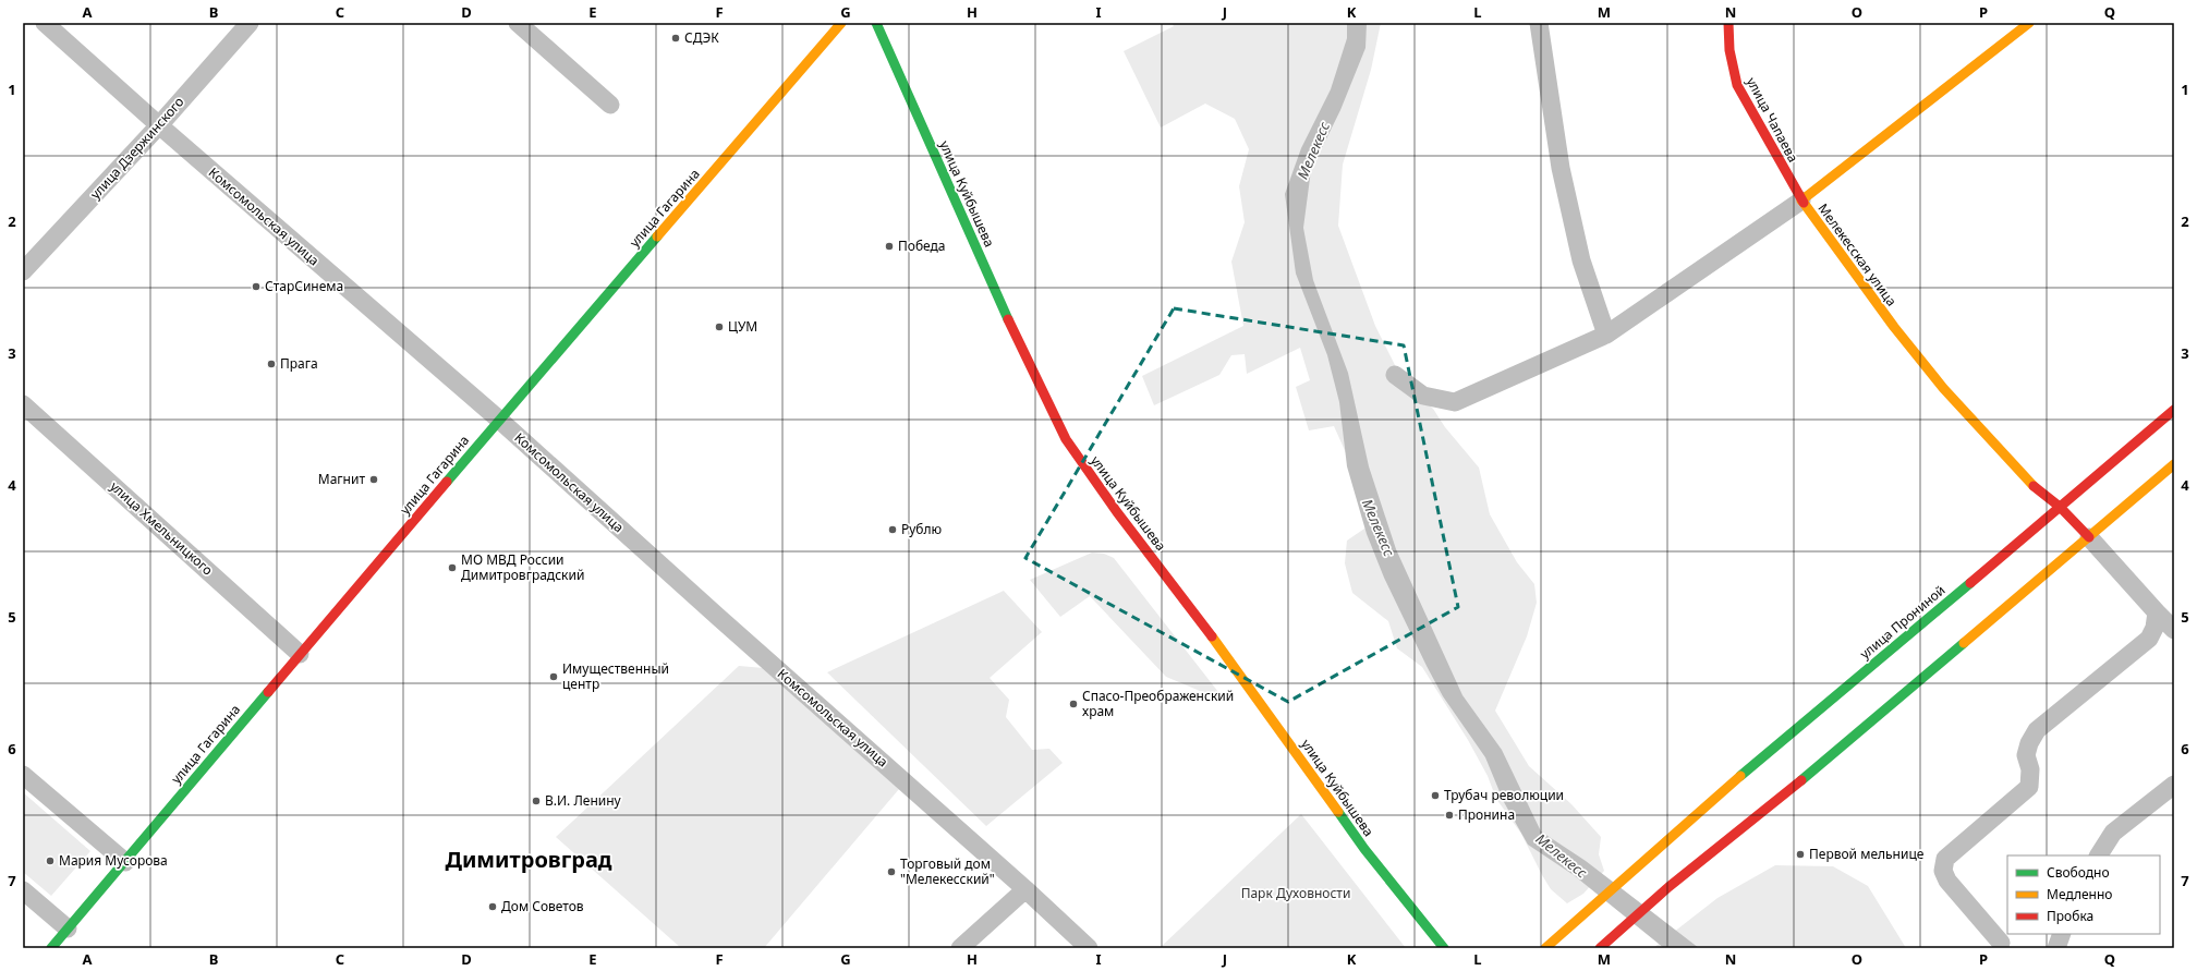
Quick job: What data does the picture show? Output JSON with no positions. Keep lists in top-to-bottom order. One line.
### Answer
{"streets":{"main road":["улица Чапаева","улица Куйбышева","улица Гагарина","Мелекесская улица","улица Прониной"],"street":["улица Дзержинского","Комсомольская улица","улица Хмельницкого"]},"crossings":[["улица Чапаева","Мелекесская улица"],["улица Дзержинского","Комсомольская улица"],["улица Гагарина","Комсомольская улица"],["улица Гагарина","улица Хмельницкого"],["Мелекесская улица","улица Прониной"]],"districts":["Димитровград"],"water":["Мелекесс"],"parks":["Парк Духовности"],"places":["СДЭК","Победа","СтарСинема","ЦУМ","Прага","Магнит","Рублю","МО МВД России Димитровградский","Имущественный центр","Спасо-Преображенский храм","Трубач революции","В.И. Ленину","Пронина","Первой мельнице","Мария Мусорова","Торговый дом \"Мелекесский\"","Дом Советов"],"legend":["Свободно","Медленно","Пробка"],"grid":{"columns":["A","B","C","D","E","F","G","H","I","J","K","L","M","N","O","P","Q"],"rows":["1","2","3","4","5","6","7"]}}
